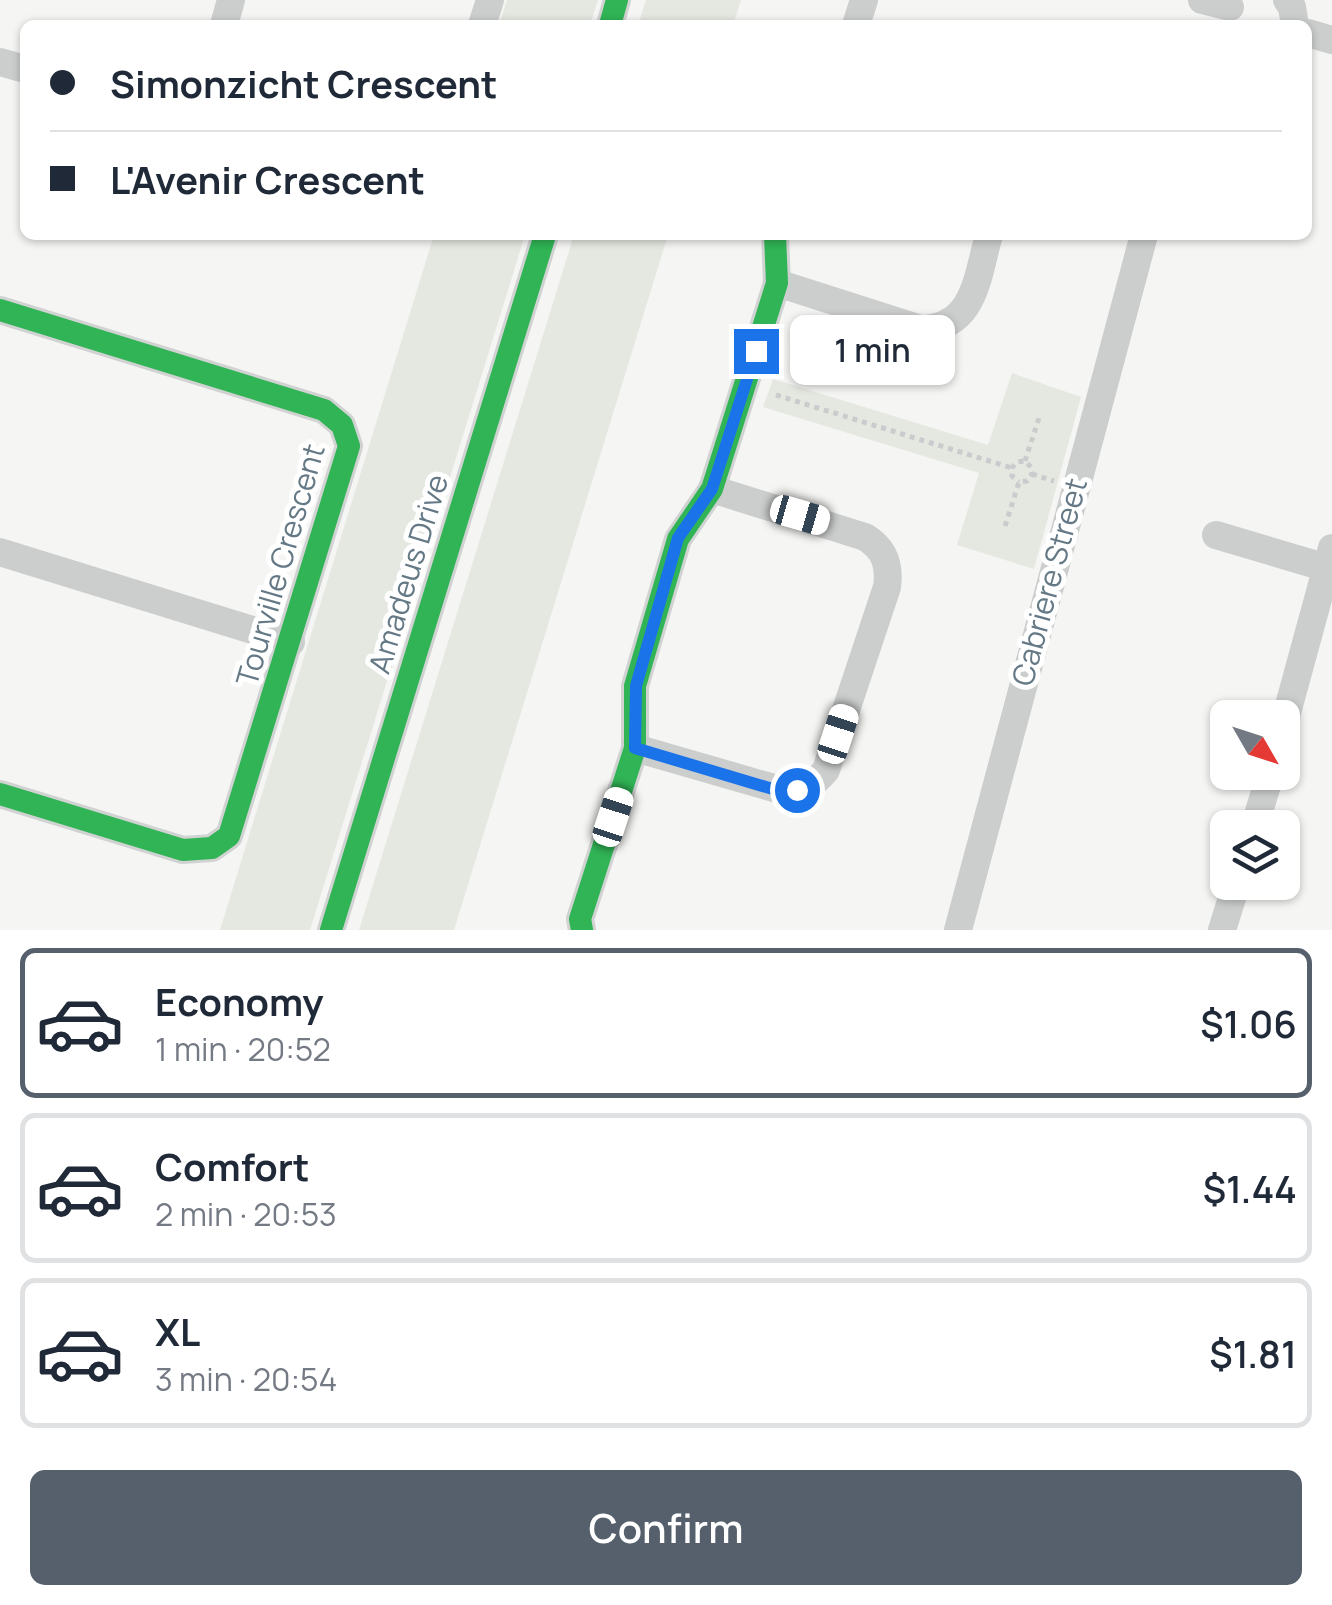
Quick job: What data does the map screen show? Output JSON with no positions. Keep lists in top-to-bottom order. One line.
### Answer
{"streets":{"street":["Tourville Crescent","Amadeus Drive","Cabriere Street"]},"north":"bottom right","page":{"banner":["Simonzicht Crescent","L'Avenir Crescent"],"bubble":"1 min","list":[{"name":"Economy","note":"1 min · 20:52","value":"$1.06"},{"name":"Comfort","note":"2 min · 20:53","value":"$1.44"},{"name":"XL","note":"3 min · 20:54","value":"$1.81"}],"buttons":"Confirm"}}
